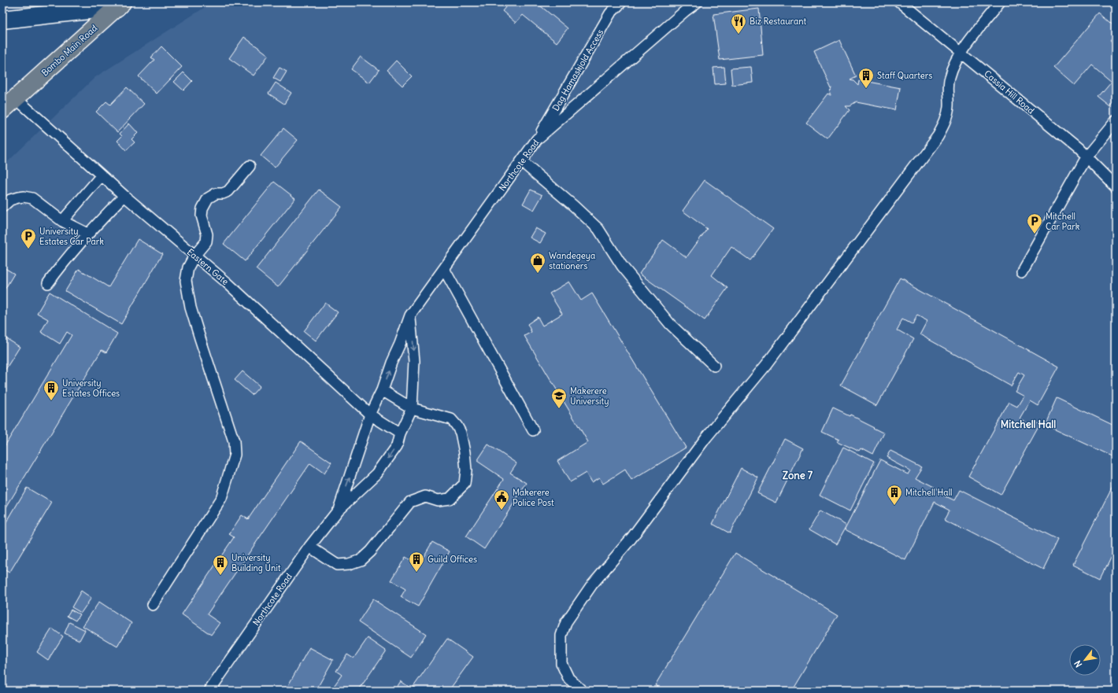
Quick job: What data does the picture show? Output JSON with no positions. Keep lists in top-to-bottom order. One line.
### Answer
{"streets":{"main road":["Bombo Main Road"],"lane":["Dag Hamaskjold Access","Cassia Hill Road","Northcote Road","Eastern Gate"]},"crossings":[["Bombo Main Road","Eastern Gate"],["Dag Hamaskjold Access","Northcote Road"],["Northcote Road","Eastern Gate"]],"districts":["Mitchell Hall","Zone 7"],"places":{"restaurant":["Biz Restaurant"],"building":["Staff Quarters","University Estates Offices","Mitchell Hall","Guild Offices","University Building Unit"],"parking":["Mitchell Car Park","University Estates Car Park"],"shop":["Wandegeya stationers"],"school or university":["Makerere University"],"public building":["Makerere Police Post"]},"north":"bottom left"}
